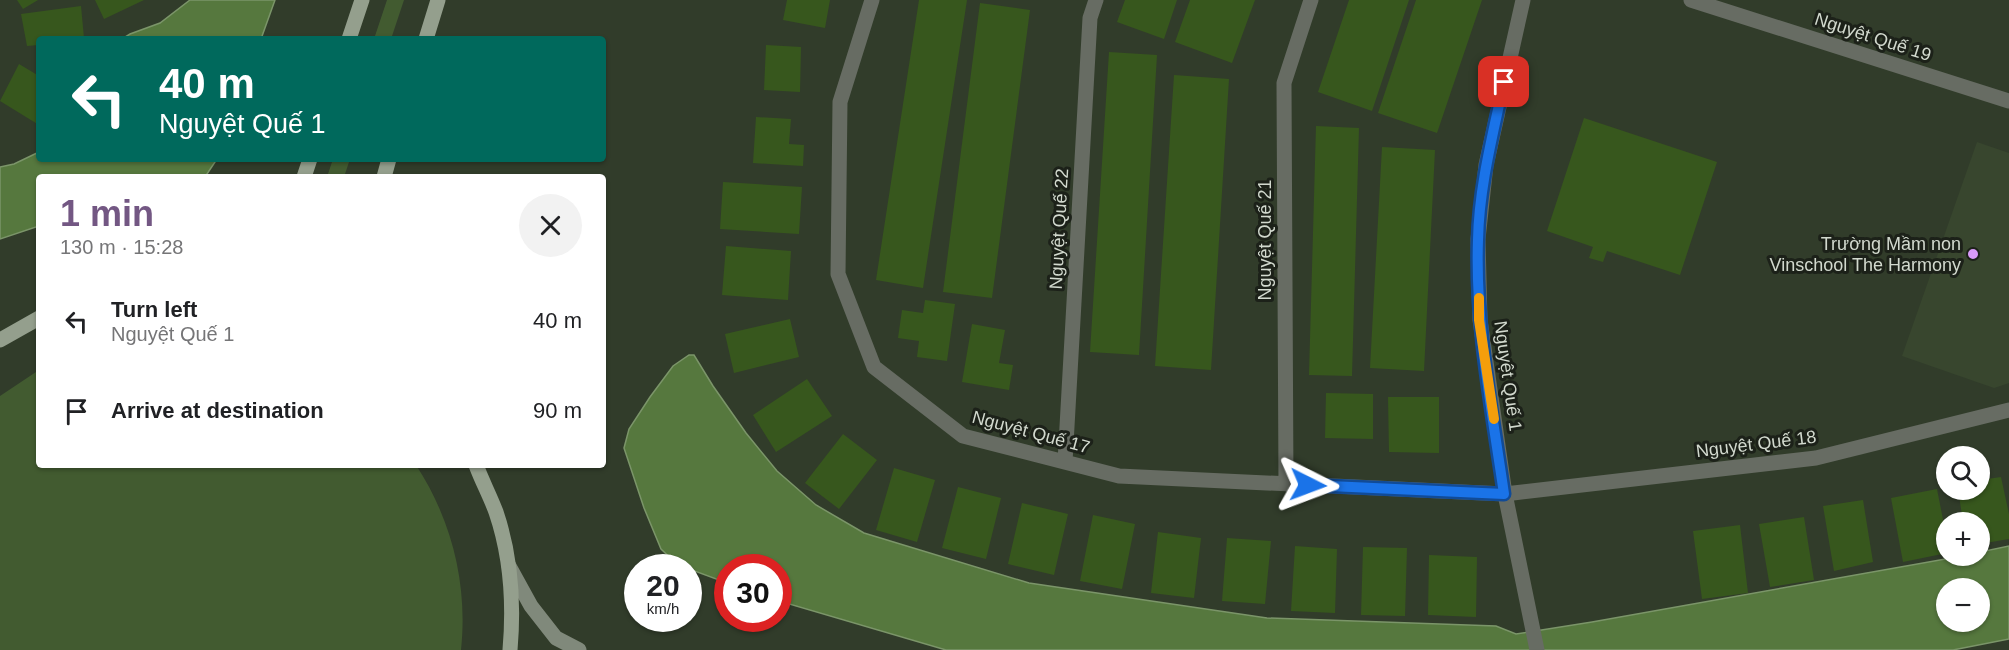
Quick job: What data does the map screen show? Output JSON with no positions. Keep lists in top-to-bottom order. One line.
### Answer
{"streets":{"street":["Nguyệt Quế 19","Nguyệt Quế 22","Nguyệt Quế 21","Nguyệt Quế 1","Nguyệt Quế 17","Nguyệt Quế 18"]},"crossings":[["Nguyệt Quế 22","Nguyệt Quế 17"],["Nguyệt Quế 21","Nguyệt Quế 17"],["Nguyệt Quế 1","Nguyệt Quế 17"],["Nguyệt Quế 1","Nguyệt Quế 18"],["Nguyệt Quế 17","Nguyệt Quế 18"]],"places":["Trường Mầm non Vinschool The Harmony"],"page":{"turn":["40 m","Nguyệt Quế 1"],"heading":["1 min","130 m · 15:28"],"list":[{"name":"Turn left","note":"Nguyệt Quế 1","value":"40 m"},{"name":"Arrive at destination","value":"90 m"}],"map_buttons":["+","−"],"speed":"20 km/h","limit":"30"}}
